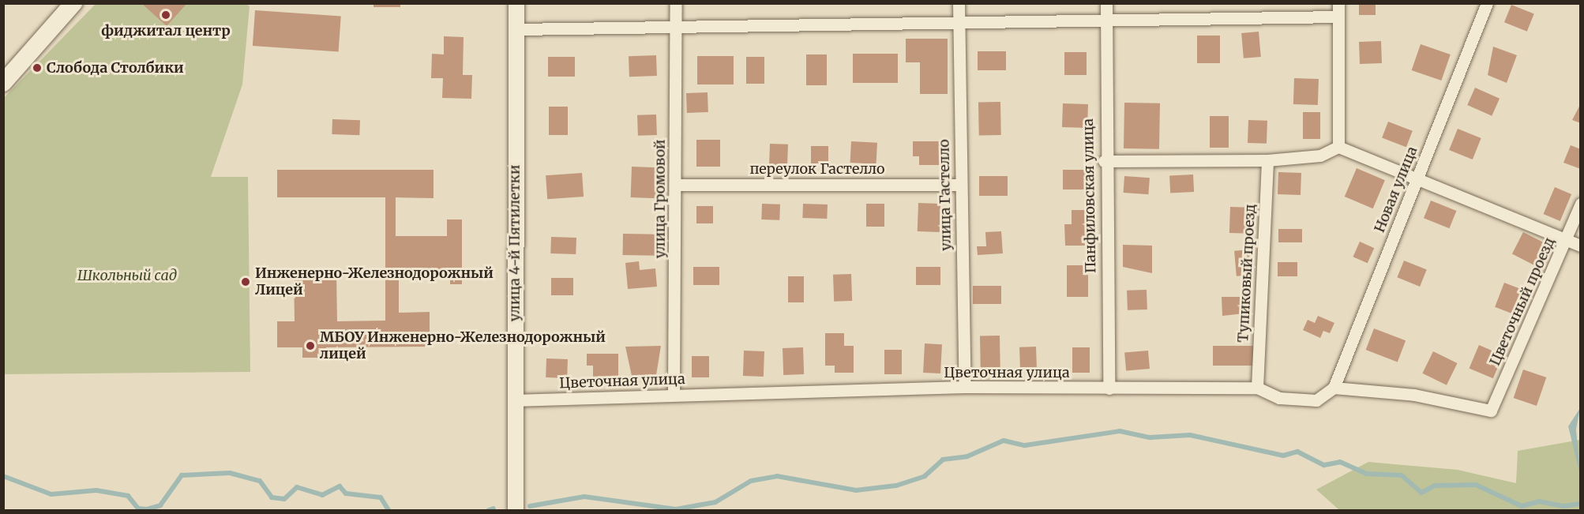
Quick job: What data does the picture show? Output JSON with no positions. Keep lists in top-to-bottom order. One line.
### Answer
{"streets":{"street":["переулок Гастелло","Новая улица","улица Гастелло","Панфиловская улица","улица Громовой","улица 4-й Пятилетки","Тупиковый проезд","Цветочный проезд","Цветочная улица"]},"crossings":[["переулок Гастелло","улица Гастелло"],["переулок Гастелло","улица Громовой"],["Новая улица","Цветочный проезд"],["Новая улица","Цветочная улица"],["улица Гастелло","Цветочная улица"],["Панфиловская улица","Цветочная улица"],["улица Громовой","Цветочная улица"],["улица 4-й Пятилетки","Цветочная улица"],["Тупиковый проезд","Цветочная улица"],["Цветочный проезд","Цветочная улица"]],"parks":["Школьный сад"],"places":["фиджитал центр","Слобода Столбики","Инженерно-Железнодорожный Лицей","МБОУ Инженерно-Железнодорожный лицей"]}
